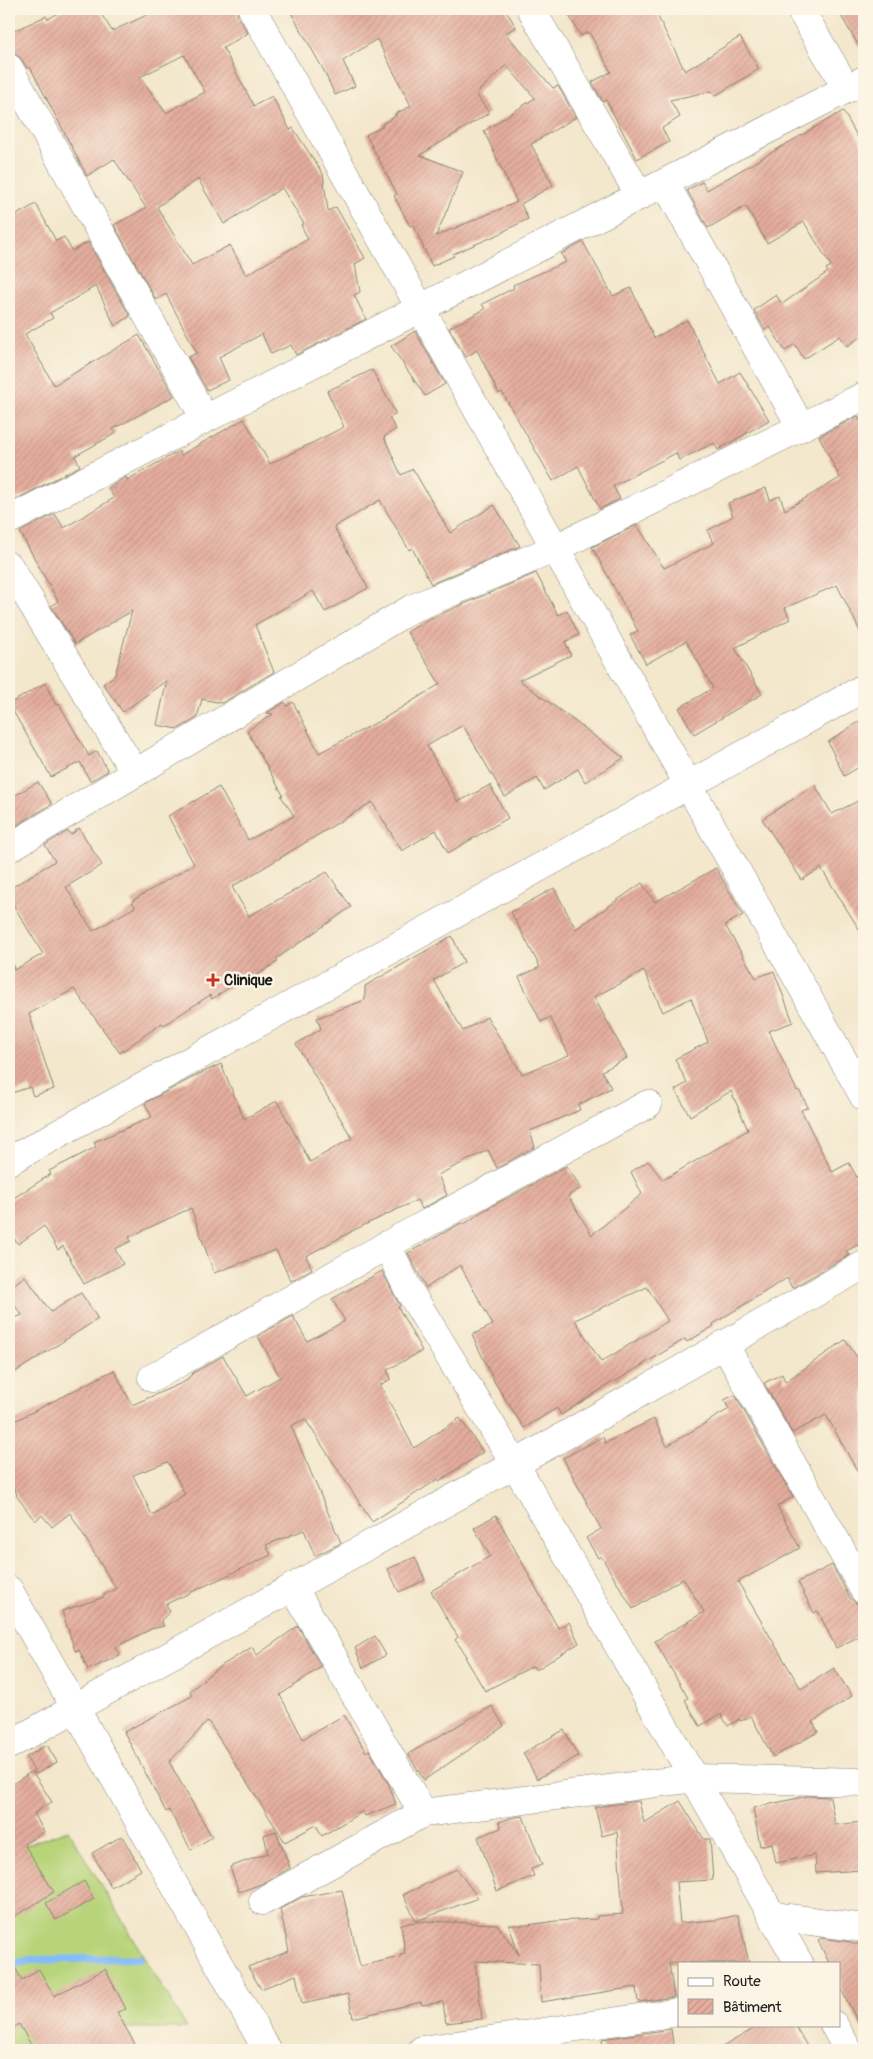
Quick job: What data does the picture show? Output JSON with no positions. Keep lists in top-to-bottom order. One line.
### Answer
{"places":{"health":["Clinique"]},"legend":["Route","Bâtiment"]}
